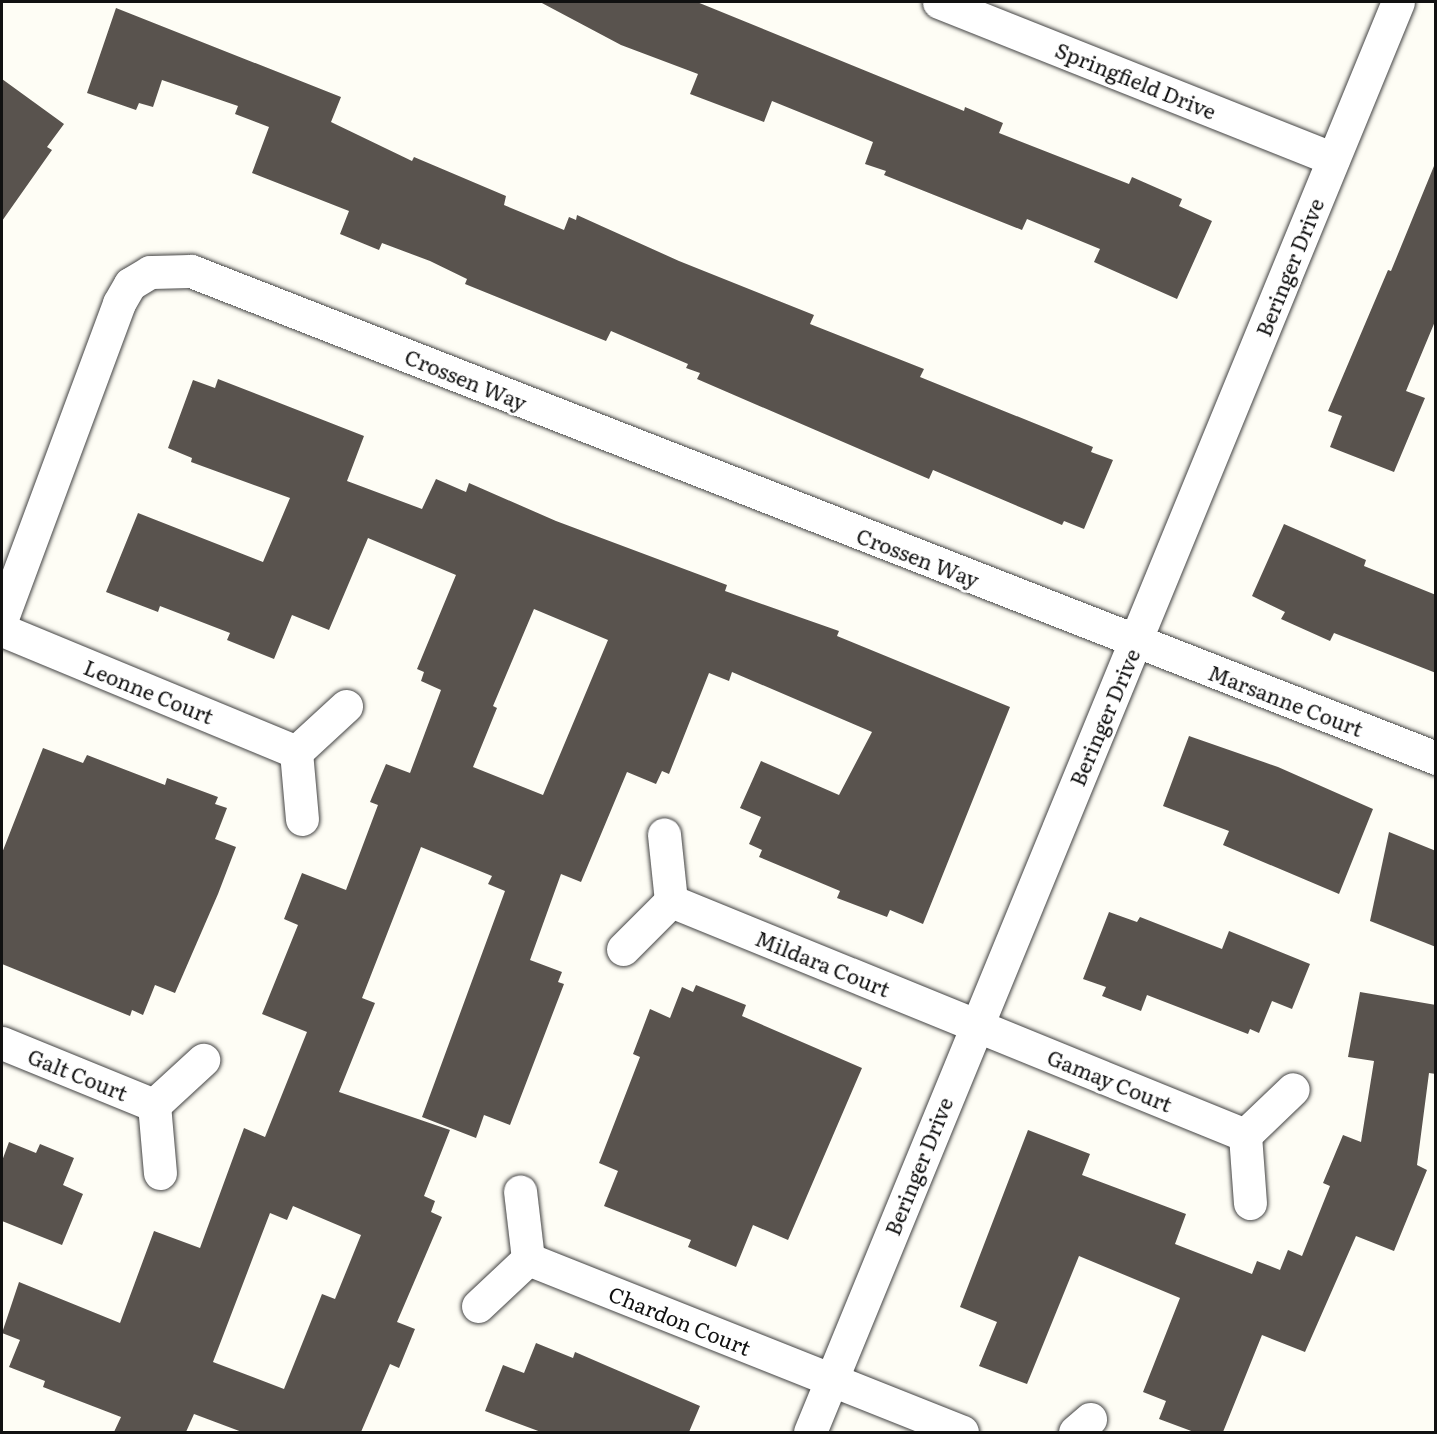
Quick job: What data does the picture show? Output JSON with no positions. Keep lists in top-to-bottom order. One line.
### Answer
{"streets":{"street":["Springfield Drive","Beringer Drive","Crossen Way","Leonne Court","Marsanne Court","Mildara Court","Galt Court","Gamay Court","Chardon Court"]},"crossings":[["Springfield Drive","Beringer Drive"],["Beringer Drive","Crossen Way"],["Beringer Drive","Marsanne Court"],["Beringer Drive","Mildara Court"],["Beringer Drive","Gamay Court"],["Beringer Drive","Chardon Court"],["Crossen Way","Marsanne Court"],["Mildara Court","Gamay Court"]]}
